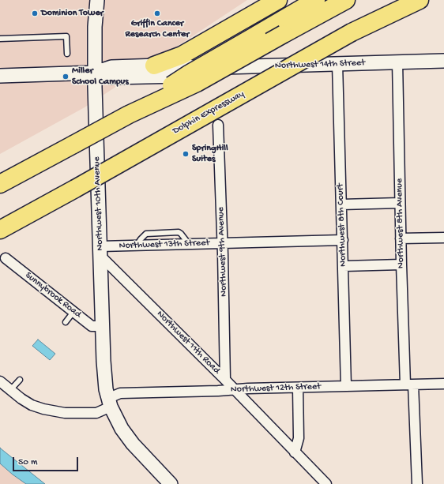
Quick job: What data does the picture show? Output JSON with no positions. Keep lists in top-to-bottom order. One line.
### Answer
{"streets":{"highway":["Dolphin Expressway"],"street":["Northwest 14th Street","Northwest 10th Avenue","Northwest 8th Avenue","Northwest 8th Court","Northwest 13th Street","Northwest 9th Avenue","Sunnybrook Road","Northwest 11th Road","Northwest 12th Street"]},"crossings":[["Northwest 14th Street","Northwest 10th Avenue"],["Northwest 14th Street","Northwest 8th Avenue"],["Northwest 14th Street","Northwest 8th Court"],["Northwest 10th Avenue","Northwest 13th Street"],["Northwest 10th Avenue","Sunnybrook Road"],["Northwest 10th Avenue","Northwest 11th Road"],["Northwest 10th Avenue","Northwest 12th Street"],["Northwest 8th Avenue","Northwest 12th Street"],["Northwest 8th Court","Northwest 13th Street"],["Northwest 8th Court","Northwest 12th Street"],["Northwest 13th Street","Northwest 9th Avenue"],["Northwest 13th Street","Northwest 11th Road"],["Northwest 9th Avenue","Northwest 11th Road"],["Northwest 11th Road","Northwest 12th Street"]],"places":["Dominion Tower","Griffin Cancer Research Center","Miller School Campus","SpringHill Suites"],"scale_bar":"50 m"}
